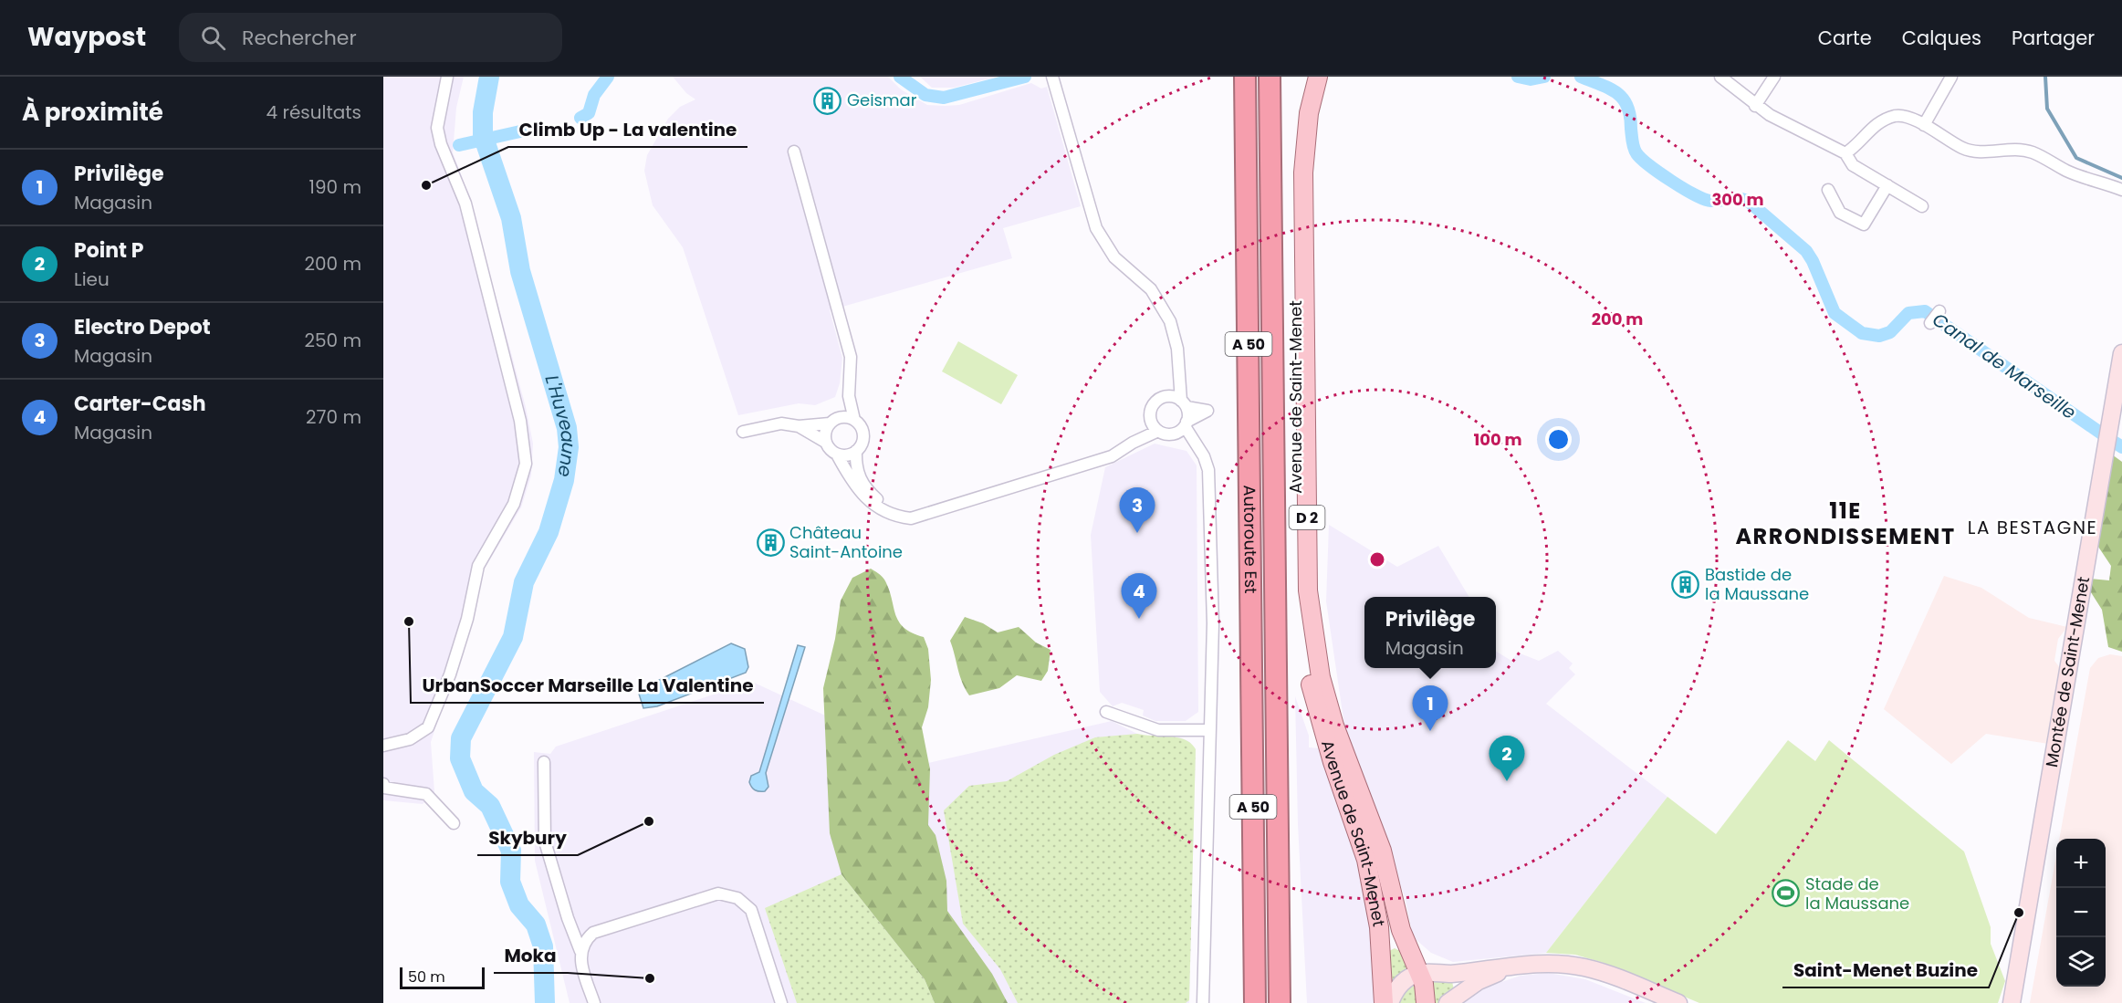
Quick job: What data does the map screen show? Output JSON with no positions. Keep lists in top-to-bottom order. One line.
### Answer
{"streets":{"highway":["A 50","Autoroute Est"],"main road":["Avenue de Saint-Menet","D 2","Montée de Saint-Menet"]},"crossings":[["Avenue de Saint-Menet","D 2"]],"districts":["11E ARRONDISSEMENT","LA BESTAGNE"],"water":["Canal de Marseille","L'Huveaune"],"places":{"building":["Geismar","Château Saint-Antoine","Bastide de la Maussane"],"other":["Climb Up - La valentine","UrbanSoccer Marseille La Valentine","Skybury","Saint-Menet Buzine","Moka"],"sports":["Stade de la Maussane"]},"scale_bar":"50 m","page":{"header":"Waypost","search":"Rechercher","nav":["Carte","Calques","Partager"],"heading":["À proximité","4 résultats"],"list":[{"mark":"1","name":"Privilège","note":"Magasin","value":"190 m"},{"mark":"2","name":"Point P","note":"Lieu","value":"200 m"},{"mark":"3","name":"Electro Depot","note":"Magasin","value":"250 m"},{"mark":"4","name":"Carter-Cash","note":"Magasin","value":"270 m"}],"pins":["3","4","1","2"],"popup":["Privilège","Magasin"],"map_buttons":["+","−"],"scale":"50 m"},"rings":["300 m","200 m","100 m"]}
